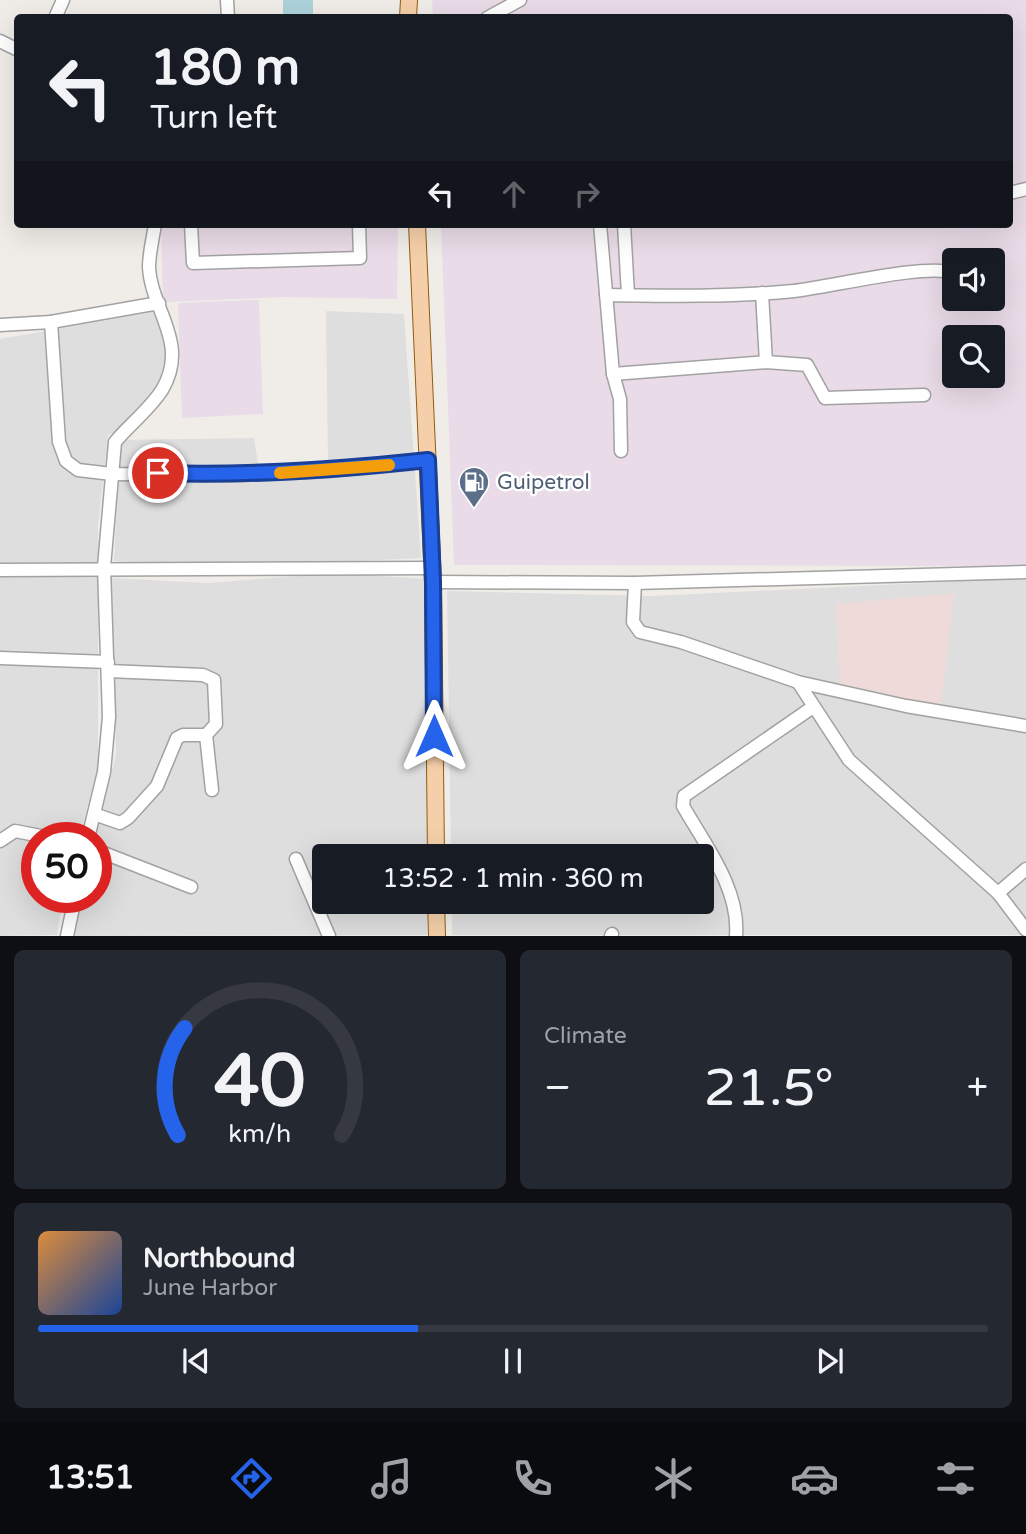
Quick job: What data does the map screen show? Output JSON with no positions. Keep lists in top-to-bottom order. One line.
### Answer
{"places":{"fuel station":["Guipetrol"]},"page":{"turn":["180 m","Turn left"],"limit":"50","trip":"13:52 · 1 min · 360 m","tile":"Climate","heat":["−","21.5°","+"],"song":["Northbound","June Harbor"],"tabs":"13:51","gauge":["40","km/h"]}}
